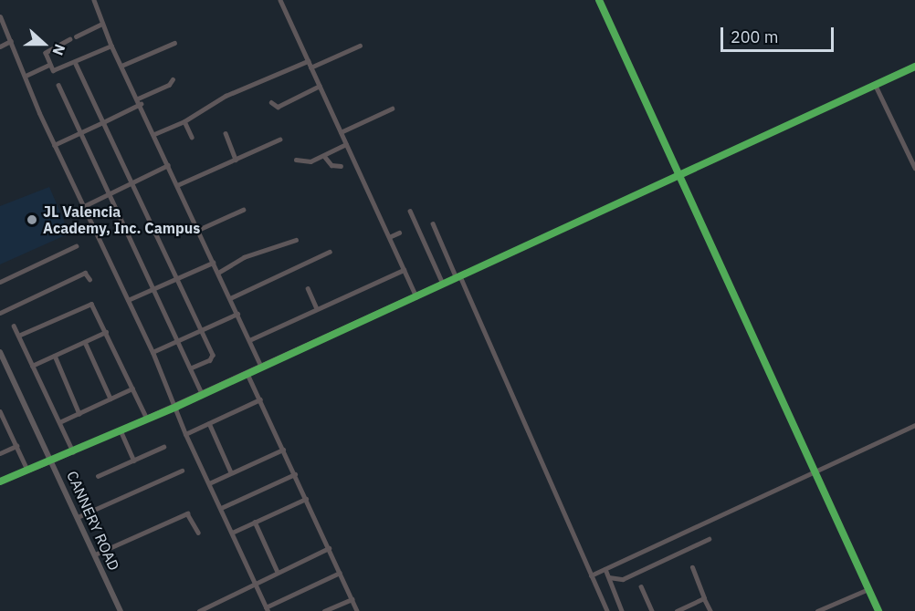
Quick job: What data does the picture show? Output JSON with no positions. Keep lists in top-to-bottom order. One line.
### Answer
{"streets":{"main road":["CANNERY ROAD"]},"places":["JL Valencia Academy, Inc. Campus"],"scale_bar":"200 m","north":"right"}
